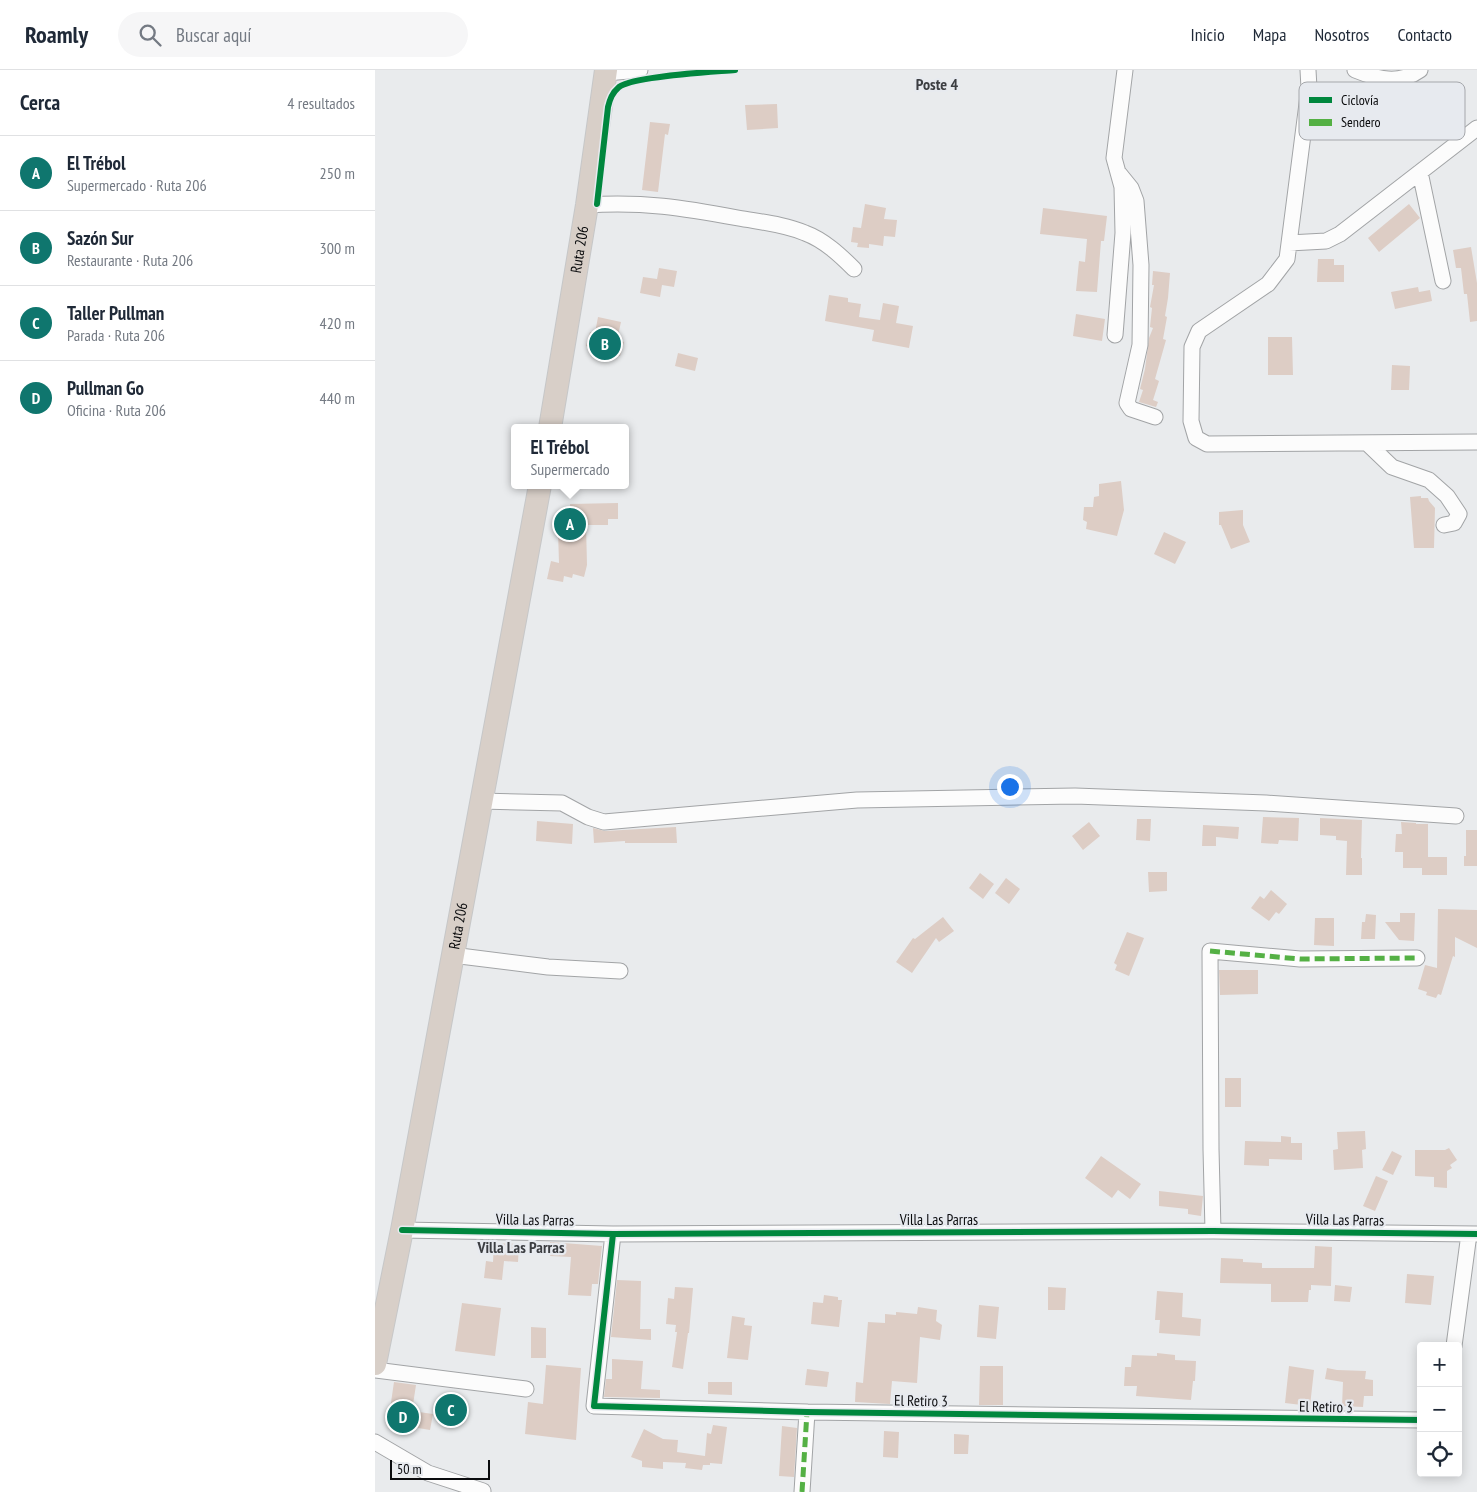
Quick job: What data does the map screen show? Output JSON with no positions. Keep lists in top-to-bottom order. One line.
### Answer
{"streets":{"highway":["Ruta 206"],"street":["Villa Las Parras","El Retiro 3"]},"crossings":[["Ruta 206","Villa Las Parras"],["Villa Las Parras","El Retiro 3"]],"districts":["Poste 4","Villa Las Parras"],"legend":["Ciclovía","Sendero"],"scale_bar":"50 m","page":{"header":"Roamly","search":"Buscar aquí","nav":["Inicio","Mapa","Nosotros","Contacto"],"heading":["Cerca","4 resultados"],"list":[{"mark":"A","name":"El Trébol","note":"Supermercado · Ruta 206","value":"250 m"},{"mark":"B","name":"Sazón Sur","note":"Restaurante · Ruta 206","value":"300 m"},{"mark":"C","name":"Taller Pullman","note":"Parada · Ruta 206","value":"420 m"},{"mark":"D","name":"Pullman Go","note":"Oficina · Ruta 206","value":"440 m"}],"pins":["B","A","C","D"],"popup":["El Trébol","Supermercado"],"map_buttons":["+","−"],"scale":"50 m"}}
